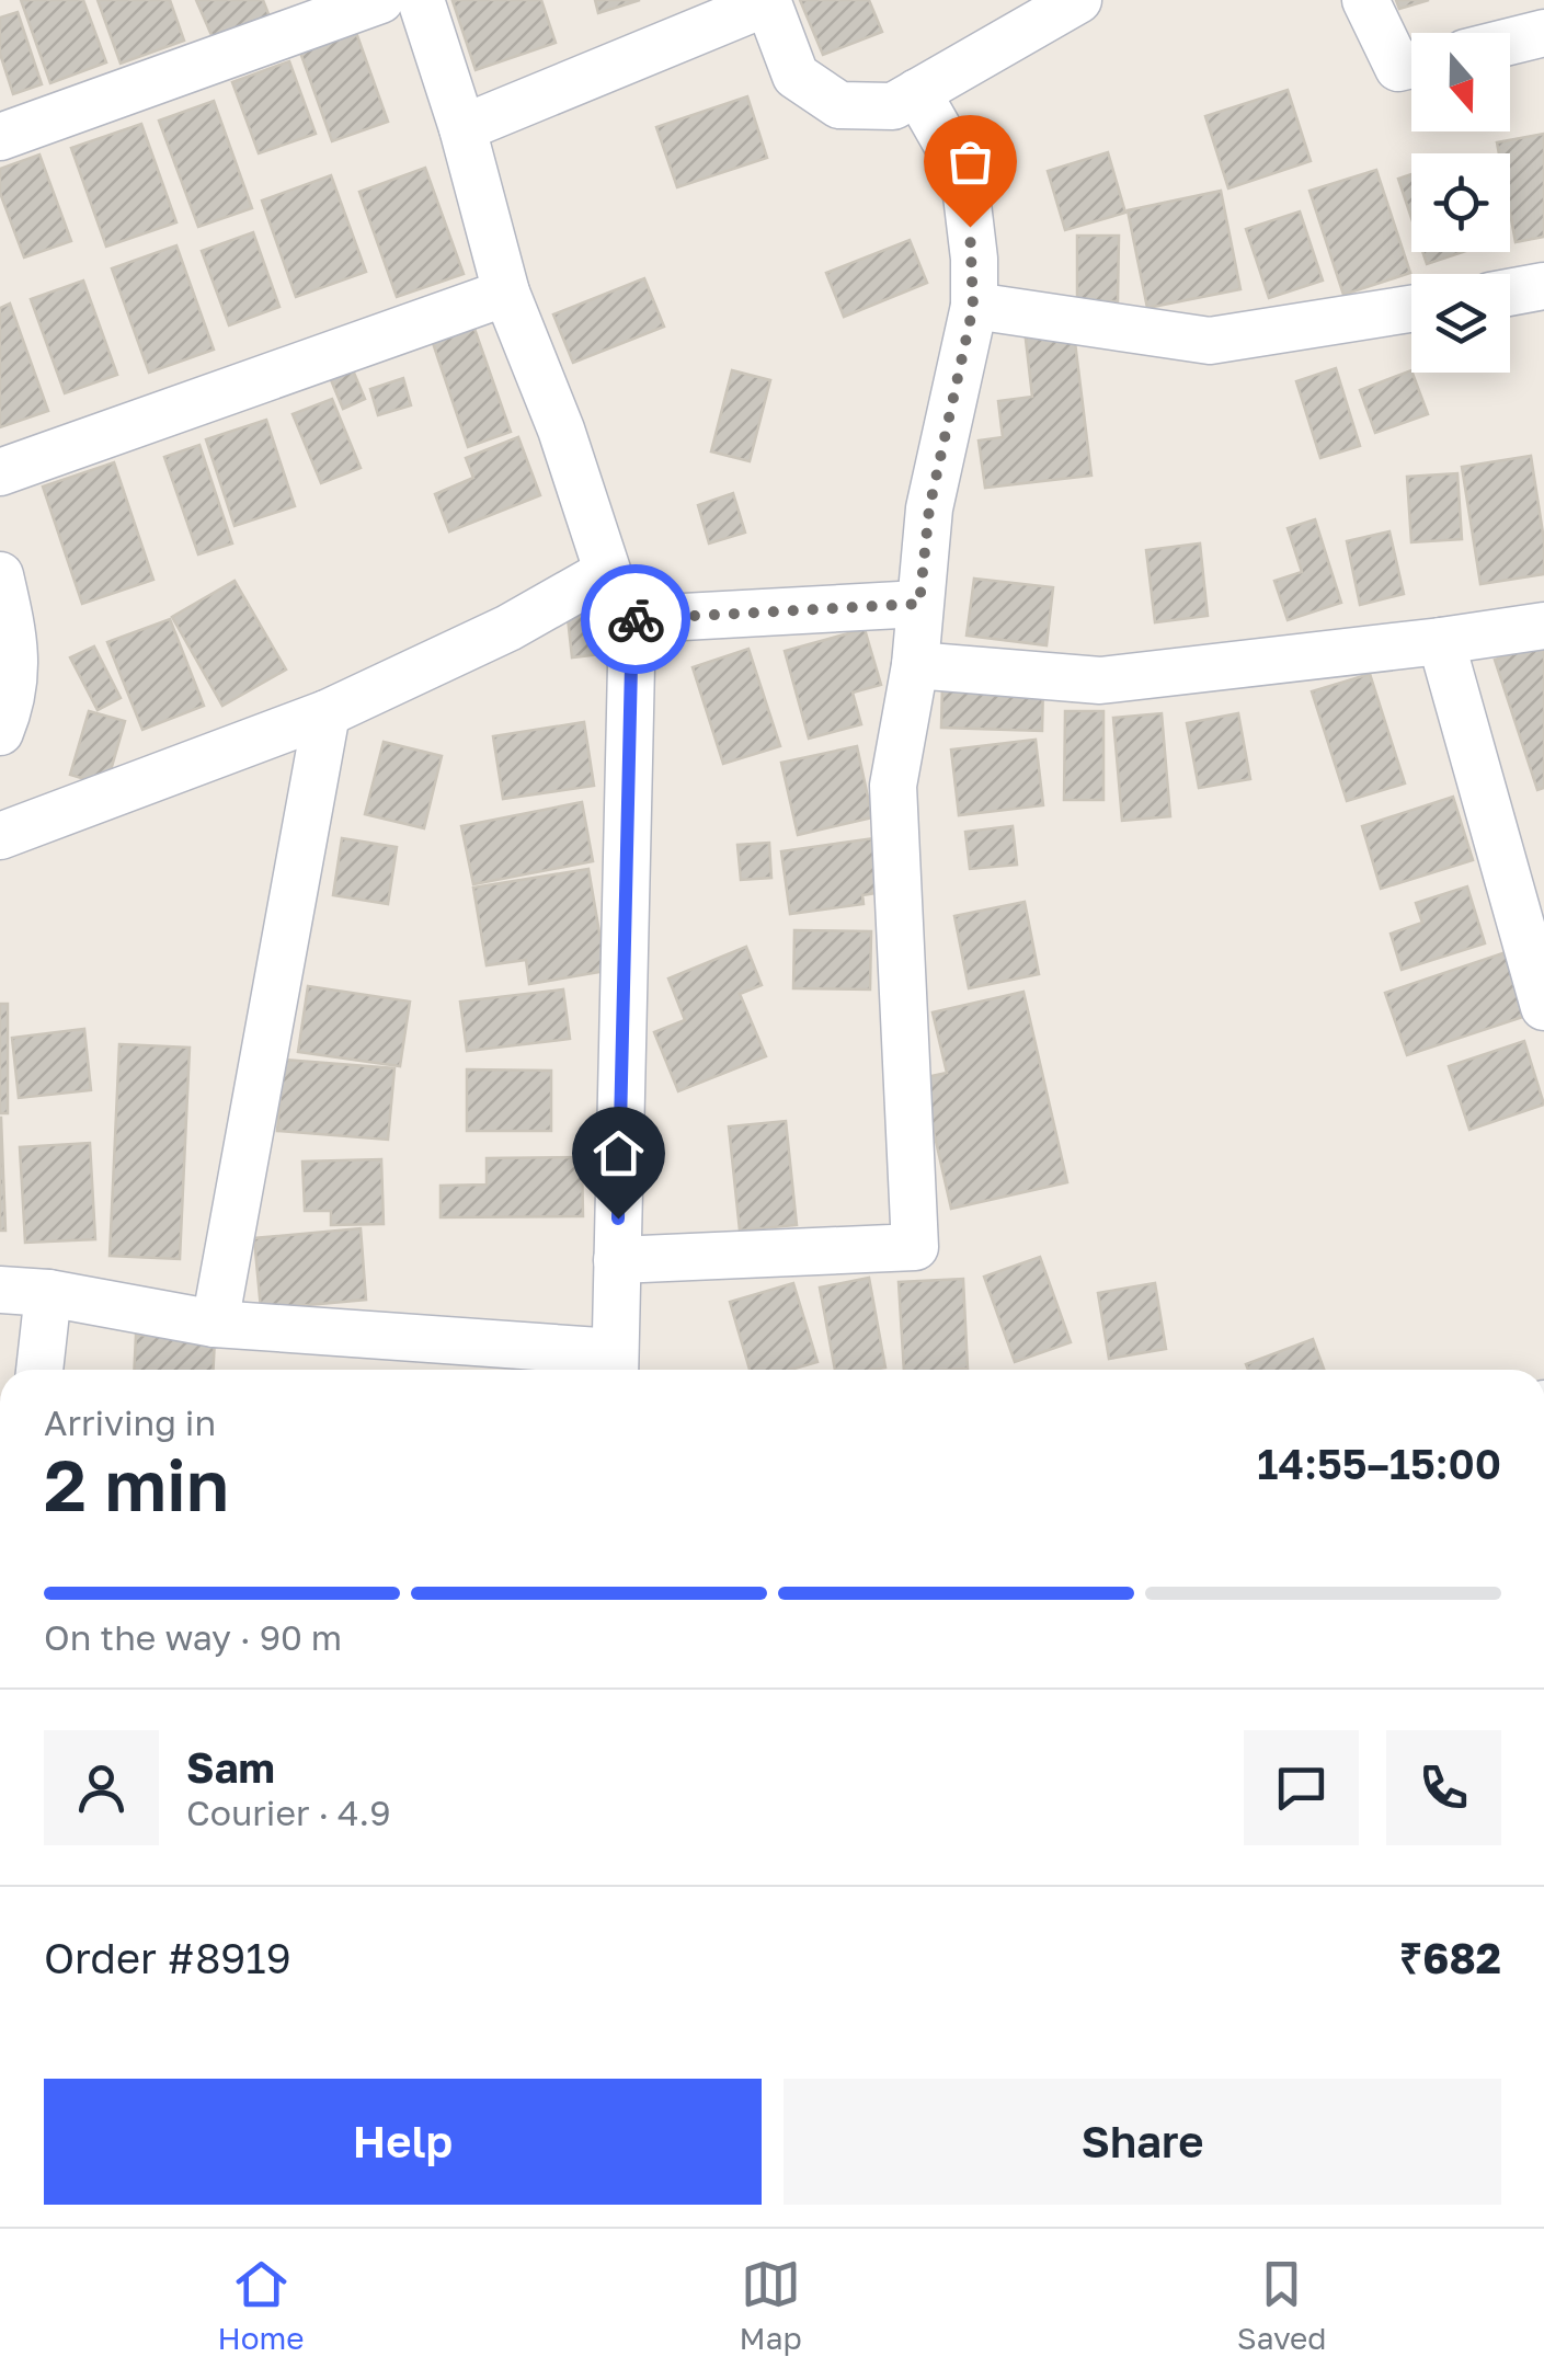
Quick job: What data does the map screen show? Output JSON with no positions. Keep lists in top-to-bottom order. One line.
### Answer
{"north":"bottom","page":{"heading":["2 min","Arriving in","14:55–15:00"],"panel":["Sam","Courier · 4.9","Order #8919","₹682"],"bar":"On the way · 90 m","buttons":["Help","Share"],"tabs":["Home","Map","Saved"]}}
